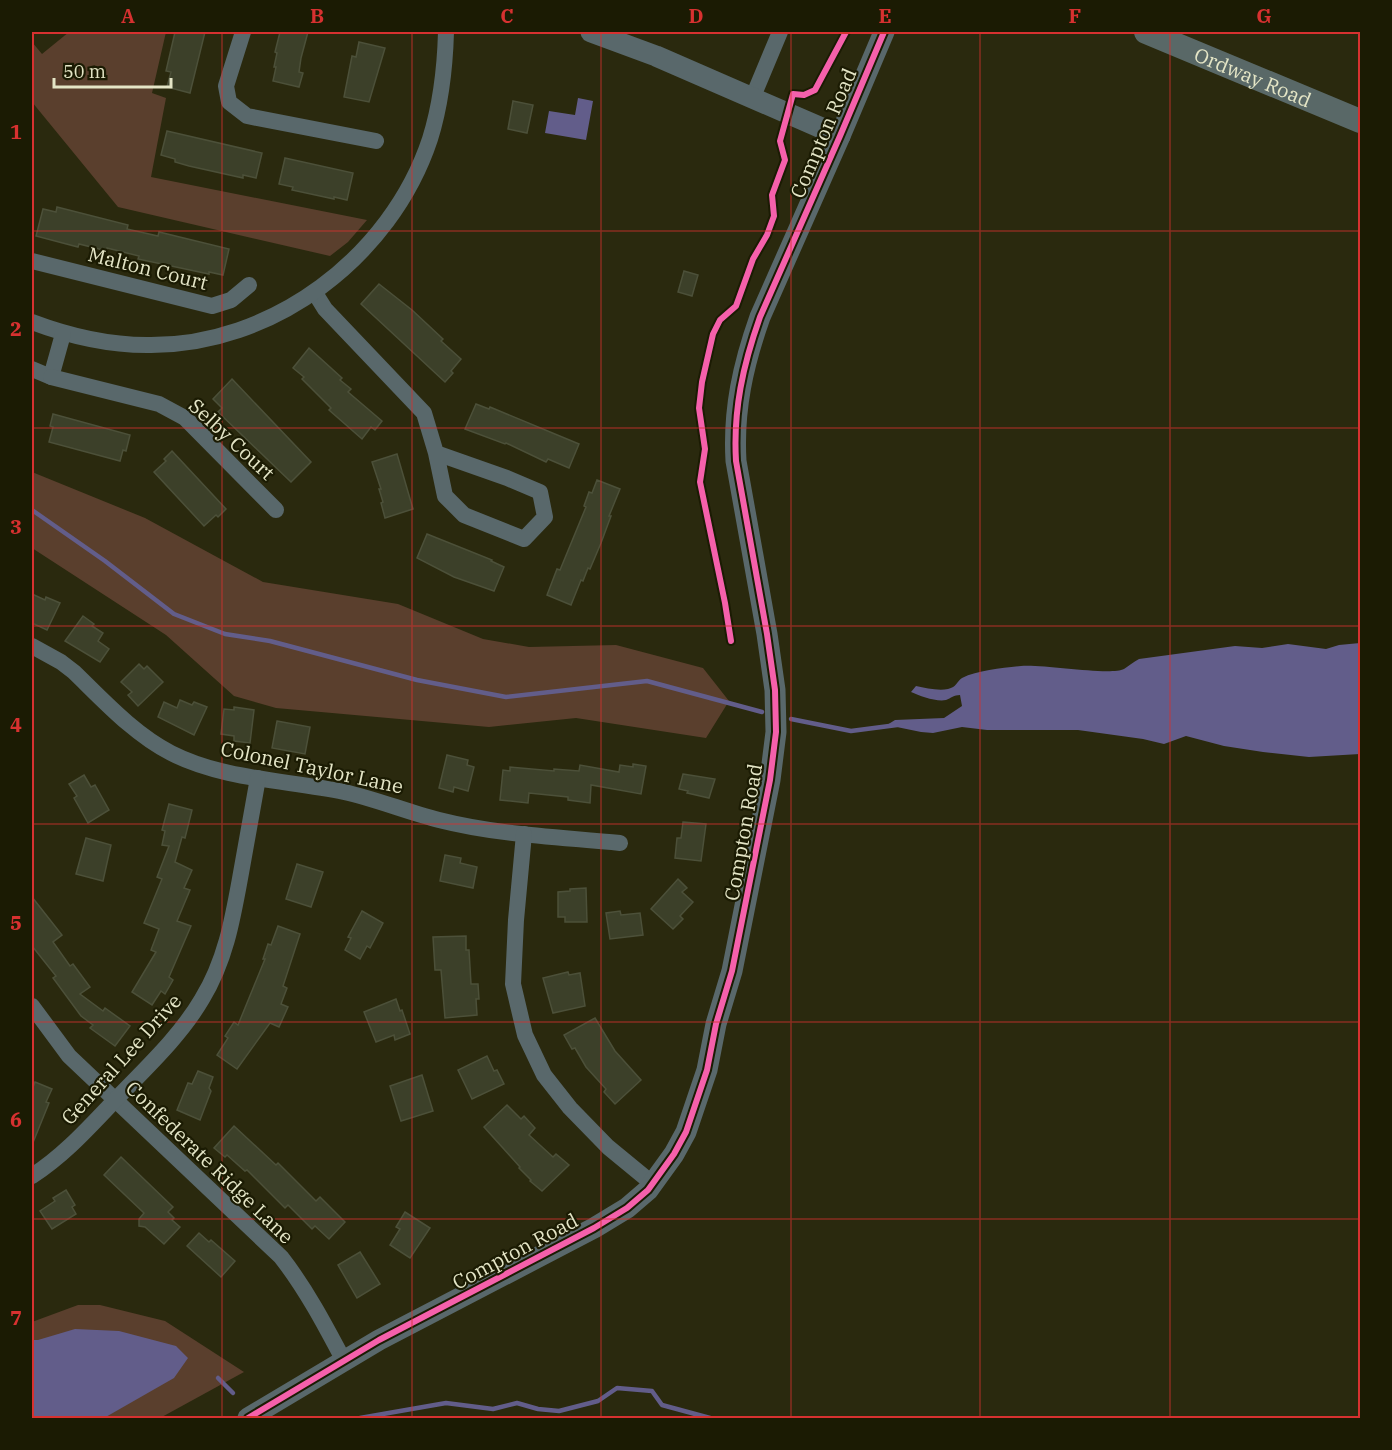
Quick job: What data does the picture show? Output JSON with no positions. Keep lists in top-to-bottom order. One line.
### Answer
{"streets":{"main road":["Ordway Road"],"street":["Compton Road","Malton Court","Selby Court","Colonel Taylor Lane","General Lee Drive","Confederate Ridge Lane"]},"crossings":[["Compton Road","Confederate Ridge Lane"],["Colonel Taylor Lane","General Lee Drive"],["General Lee Drive","Confederate Ridge Lane"]],"scale_bar":"50 m","grid":{"columns":["A","B","C","D","E","F","G"],"rows":["1","2","3","4","5","6","7"]}}
